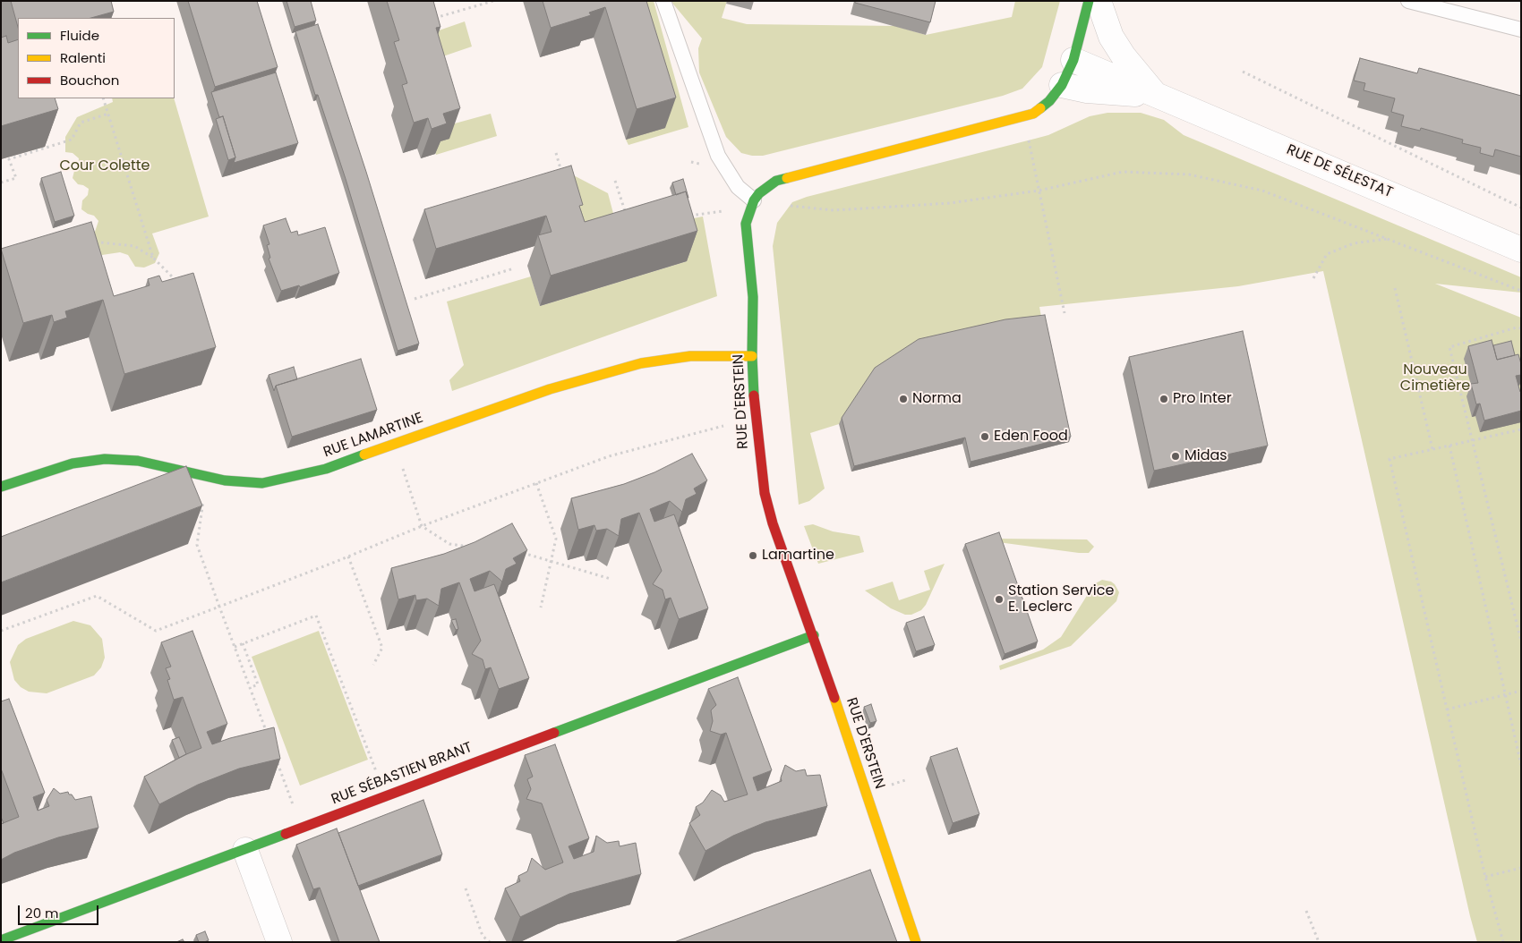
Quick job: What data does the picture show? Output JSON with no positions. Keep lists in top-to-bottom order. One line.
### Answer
{"streets":{"street":["RUE DE SÉLESTAT","RUE D'ERSTEIN","RUE LAMARTINE","RUE SÉBASTIEN BRANT"]},"crossings":[["RUE DE SÉLESTAT","RUE D'ERSTEIN"],["RUE D'ERSTEIN","RUE LAMARTINE"],["RUE D'ERSTEIN","RUE SÉBASTIEN BRANT"]],"parks":["Cour Colette","Nouveau Cimetière"],"places":["Norma","Pro Inter","Eden Food","Midas","Lamartine","Station Service E. Leclerc"],"legend":["Fluide","Ralenti","Bouchon"],"scale_bar":"20 m"}
